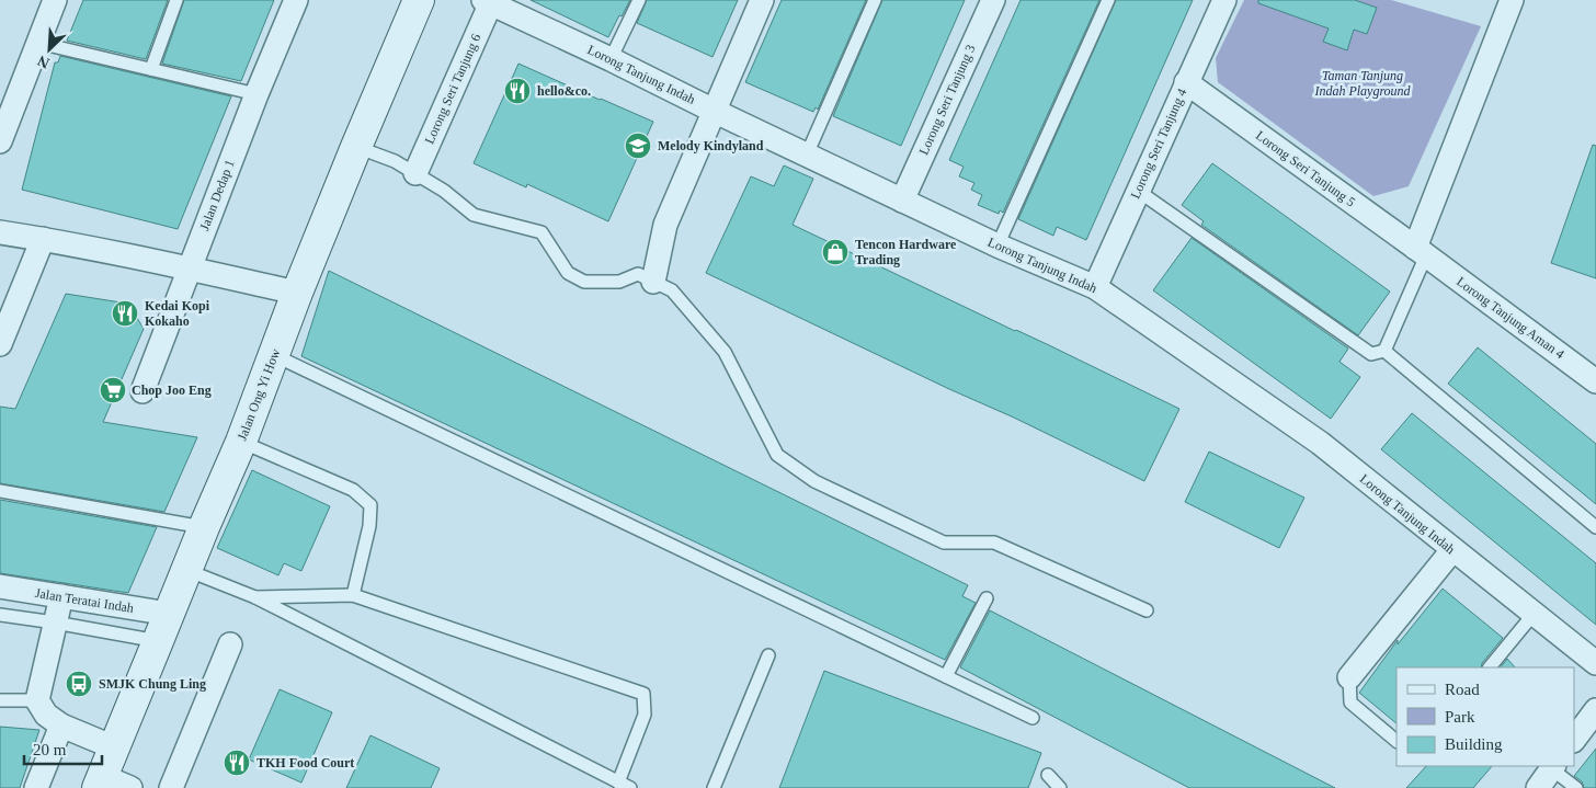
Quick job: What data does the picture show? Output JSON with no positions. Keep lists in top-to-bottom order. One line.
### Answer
{"streets":{"main road":["Jalan Ong Yi How"],"street":["Lorong Tanjung Indah","Lorong Seri Tanjung 6","Lorong Seri Tanjung 3","Lorong Seri Tanjung 4","Lorong Seri Tanjung 5","Jalan Dedap 1","Lorong Tanjung Aman 4","Jalan Teratai Indah"]},"crossings":[["Lorong Tanjung Indah","Lorong Seri Tanjung 6"],["Lorong Tanjung Indah","Lorong Seri Tanjung 3"],["Lorong Tanjung Indah","Lorong Seri Tanjung 4"],["Lorong Seri Tanjung 4","Lorong Seri Tanjung 5"],["Lorong Seri Tanjung 5","Lorong Tanjung Aman 4"],["Jalan Ong Yi How","Jalan Teratai Indah"]],"parks":["Taman Tanjung Indah Playground"],"places":{"restaurant":["hello&co.","Kedai Kopi Kokaho","TKH Food Court"],"school or university":["Melody Kindyland"],"shop":["Tencon Hardware Trading"],"supermarket":["Chop Joo Eng"],"bus stop":["SMJK Chung Ling"]},"legend":["Road","Park","Building"],"scale_bar":"20 m","north":"bottom left"}
